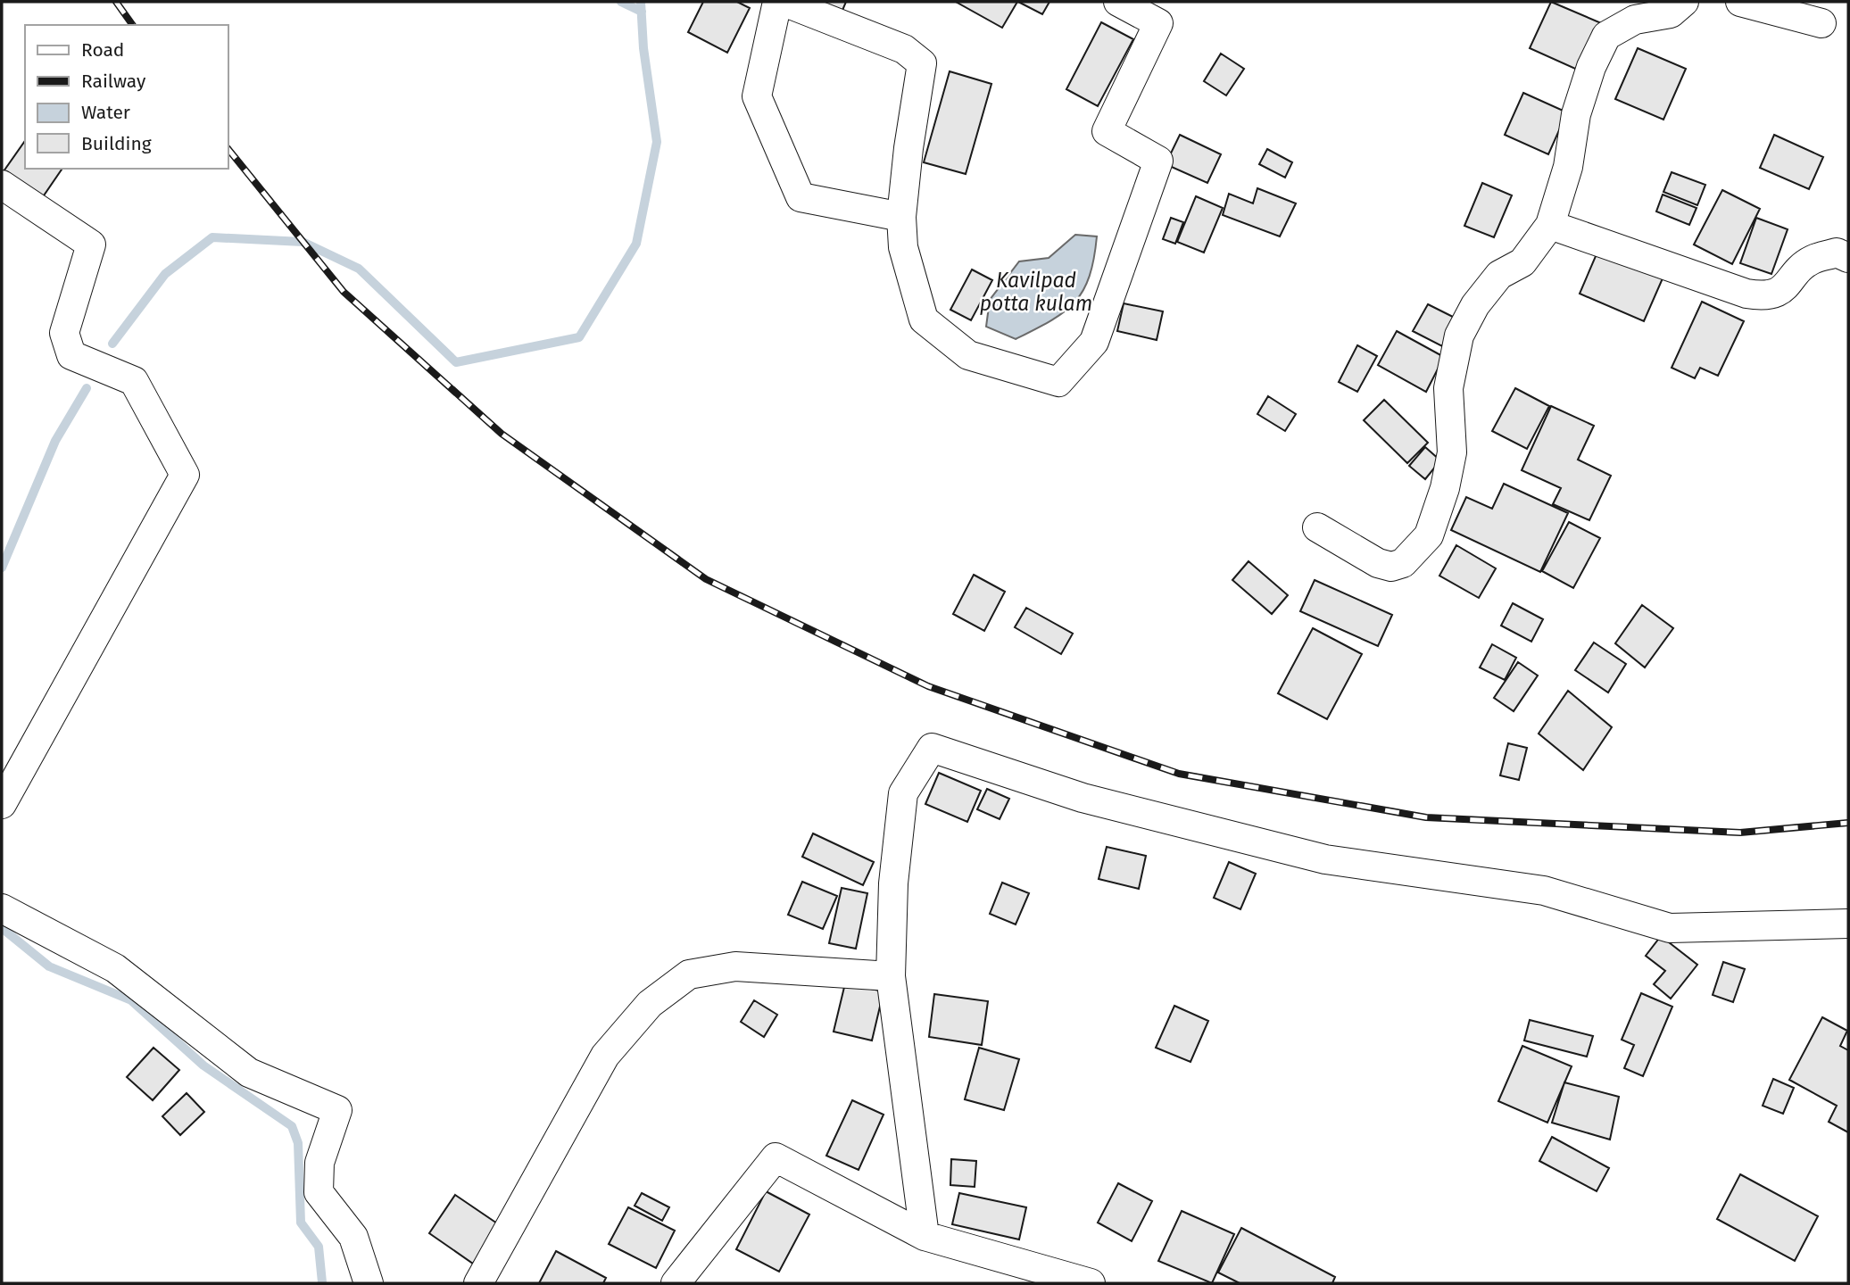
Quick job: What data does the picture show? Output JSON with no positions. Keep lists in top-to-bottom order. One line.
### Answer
{"water":["Kavilpad potta kulam"],"legend":["Road","Railway","Water","Building"]}
